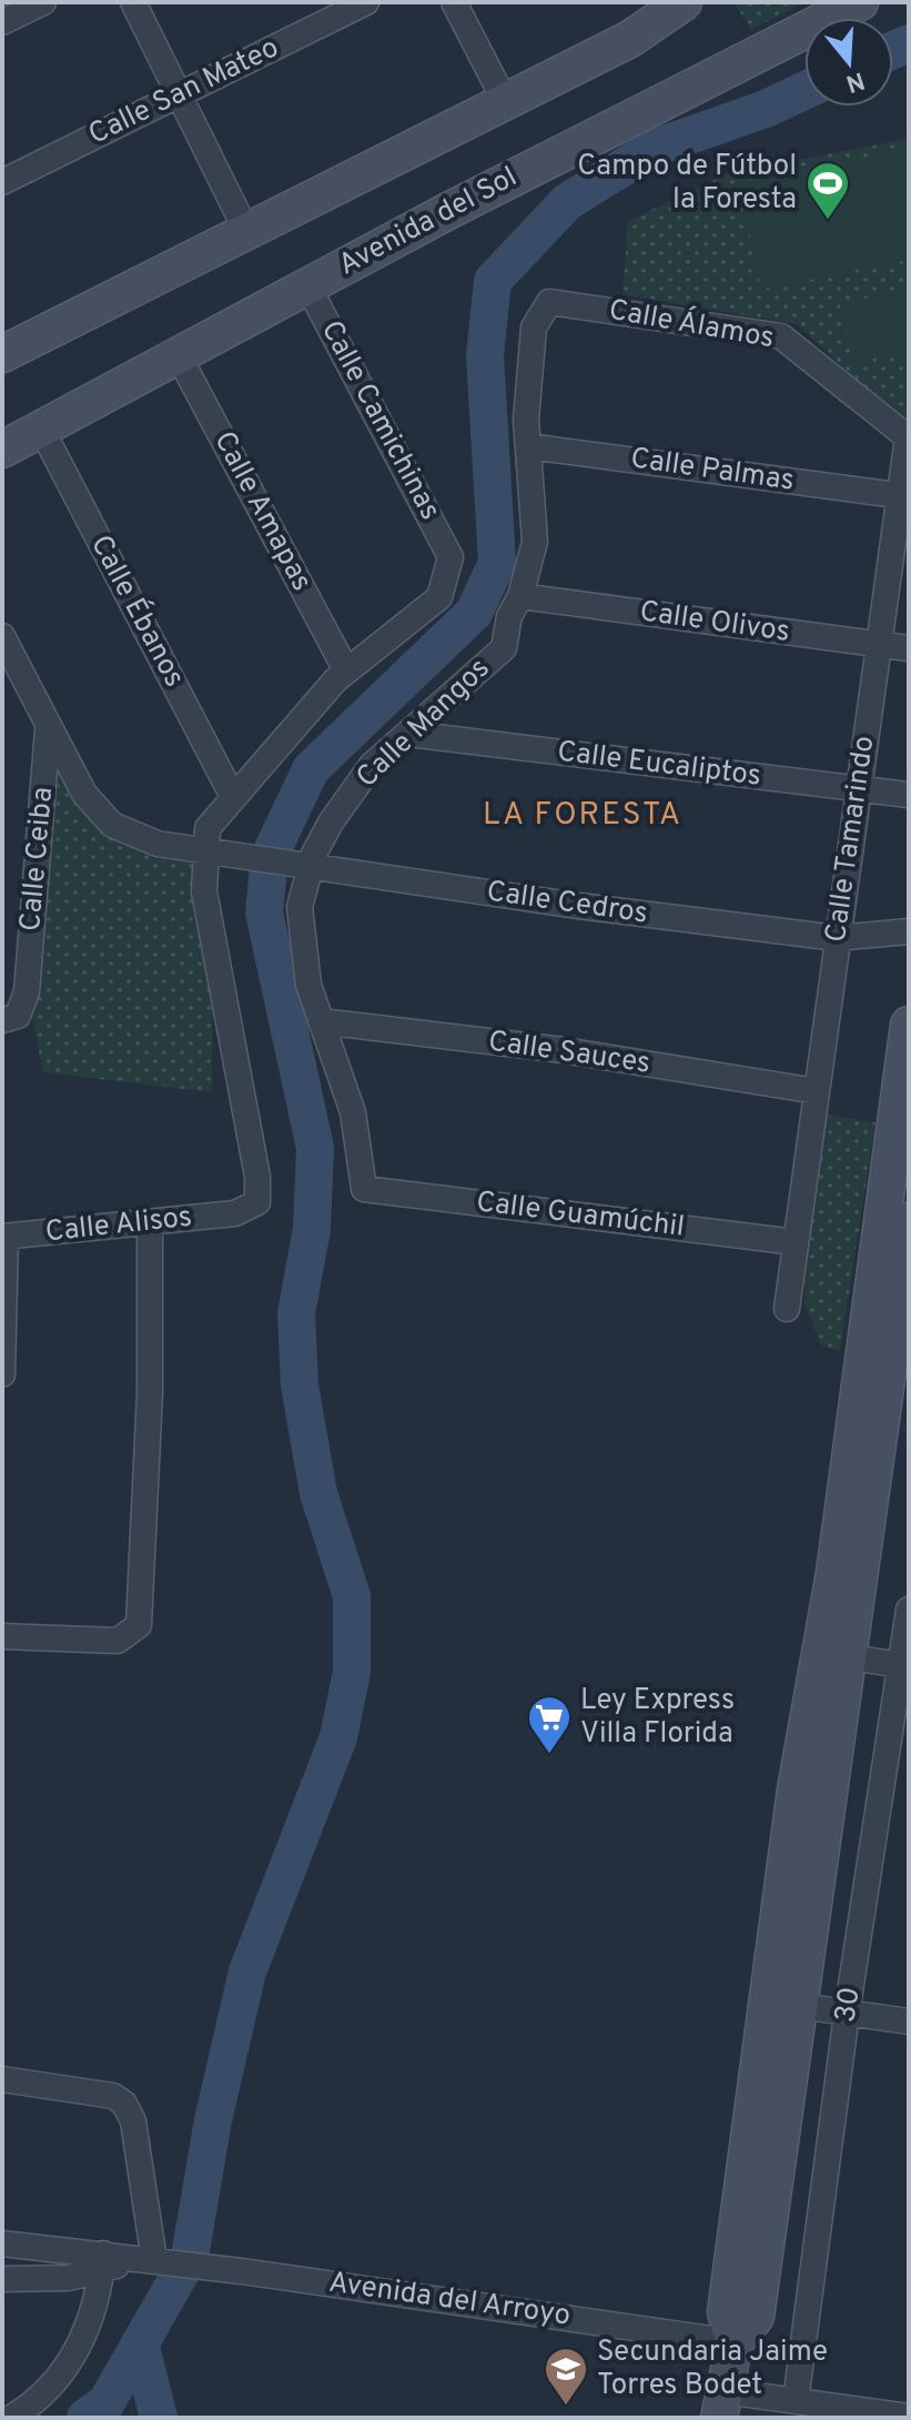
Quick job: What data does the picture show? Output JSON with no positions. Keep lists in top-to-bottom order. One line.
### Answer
{"streets":{"street":["Calle San Mateo","Avenida del Sol","Calle Álamos","Calle Camichinas","Calle Palmas","Calle Amapas","Calle Ébanos","Calle Olivos","Calle Mangos","Calle Eucaliptos","Calle Tamarindo","Calle Ceiba","Calle Cedros","Calle Sauces","Calle Guamúchil","Calle Alisos","30","Avenida del Arroyo"]},"crossings":[["Avenida del Sol","Calle Camichinas"],["Avenida del Sol","Calle Amapas"],["Avenida del Sol","Calle Ébanos"],["Calle Álamos","Calle Mangos"],["Calle Álamos","Calle Tamarindo"],["Calle Camichinas","Calle Amapas"],["Calle Palmas","Calle Mangos"],["Calle Palmas","Calle Tamarindo"],["Calle Olivos","Calle Mangos"],["Calle Olivos","Calle Tamarindo"],["Calle Mangos","Calle Eucaliptos"],["Calle Mangos","Calle Cedros"],["Calle Mangos","Calle Sauces"],["Calle Mangos","Calle Guamúchil"],["Calle Eucaliptos","Calle Tamarindo"],["Calle Tamarindo","Calle Cedros"],["Calle Tamarindo","Calle Sauces"],["Calle Tamarindo","Calle Guamúchil"],["Calle Ceiba","Calle Cedros"],["Calle Ceiba","Calle Alisos"],["Calle Cedros","Calle Alisos"]],"districts":["LA FORESTA"],"places":{"sports":["Campo de Fútbol la Foresta"],"supermarket":["Ley Express Villa Florida"],"school or university":["Secundaria Jaime Torres Bodet"]},"north":"bottom"}
